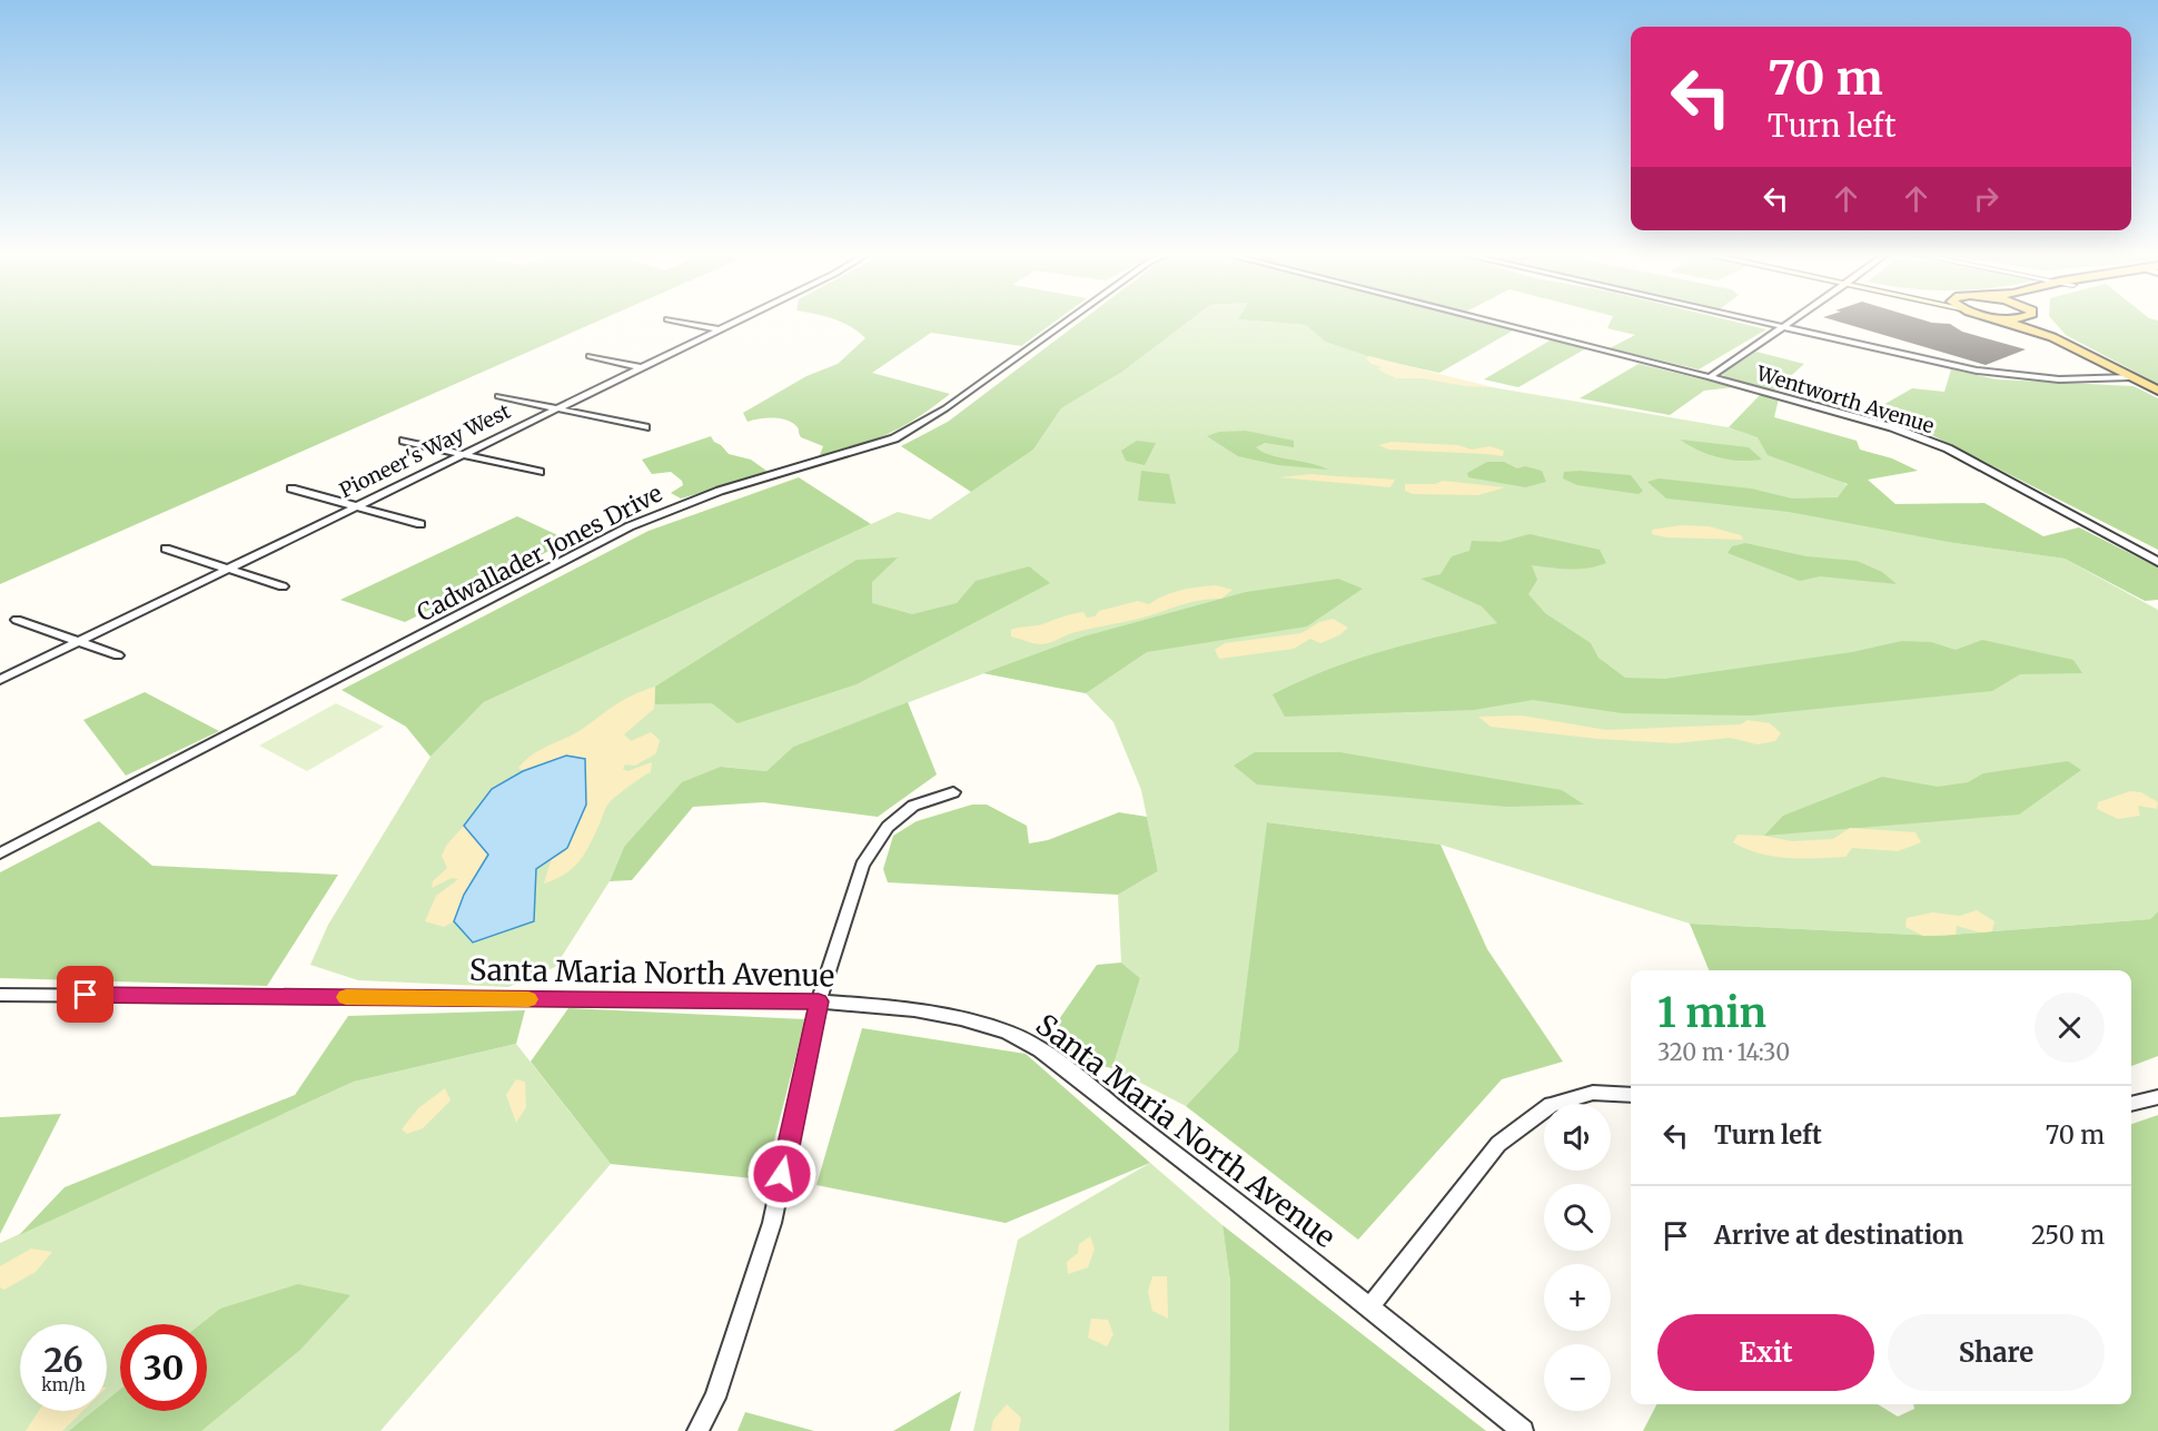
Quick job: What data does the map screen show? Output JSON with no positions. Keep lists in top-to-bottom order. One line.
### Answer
{"streets":{"street":["Wentworth Avenue","Pioneer's Way West","Cadwallader Jones Drive","Santa Maria North Avenue"]},"page":{"turn":["70 m","Turn left"],"heading":["1 min","320 m · 14:30"],"list":[{"name":"Turn left","value":"70 m"},{"name":"Arrive at destination","value":"250 m"}],"map_buttons":["+","−"],"buttons":["Exit","Share"],"speed":"26 km/h","limit":"30"}}
